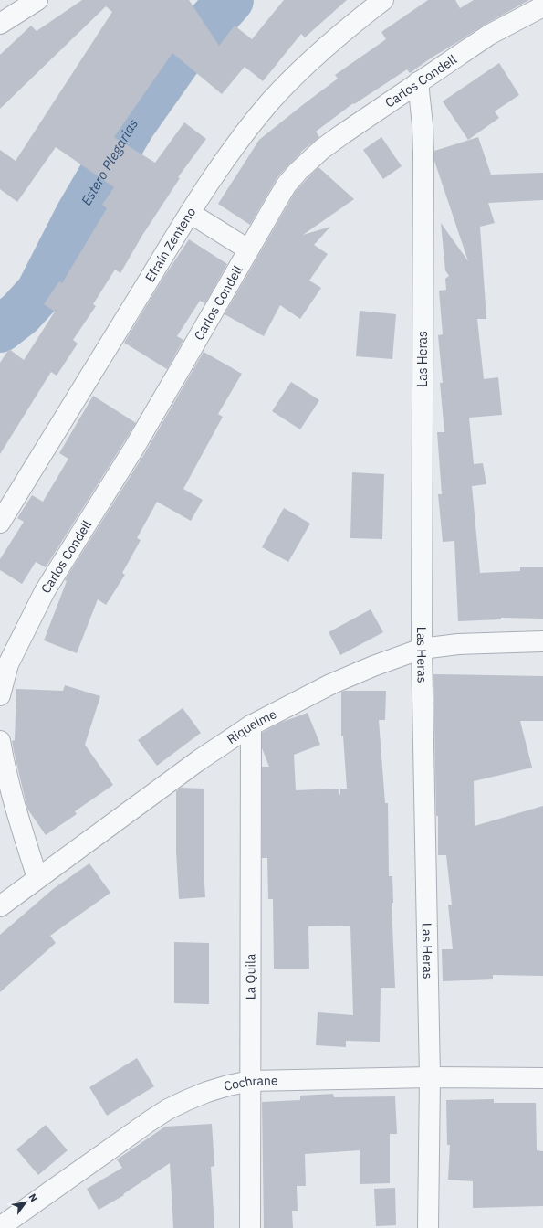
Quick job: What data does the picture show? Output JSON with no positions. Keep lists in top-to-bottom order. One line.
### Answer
{"streets":{"street":["Carlos Condell","Efraín Zenteno","Las Heras","Riquelme","La Quila","Cochrane"]},"crossings":[["Carlos Condell","Las Heras"],["Las Heras","Riquelme"],["Las Heras","Cochrane"],["Riquelme","La Quila"],["La Quila","Cochrane"]],"water":["Estero Plegarias"],"north":"top right"}
